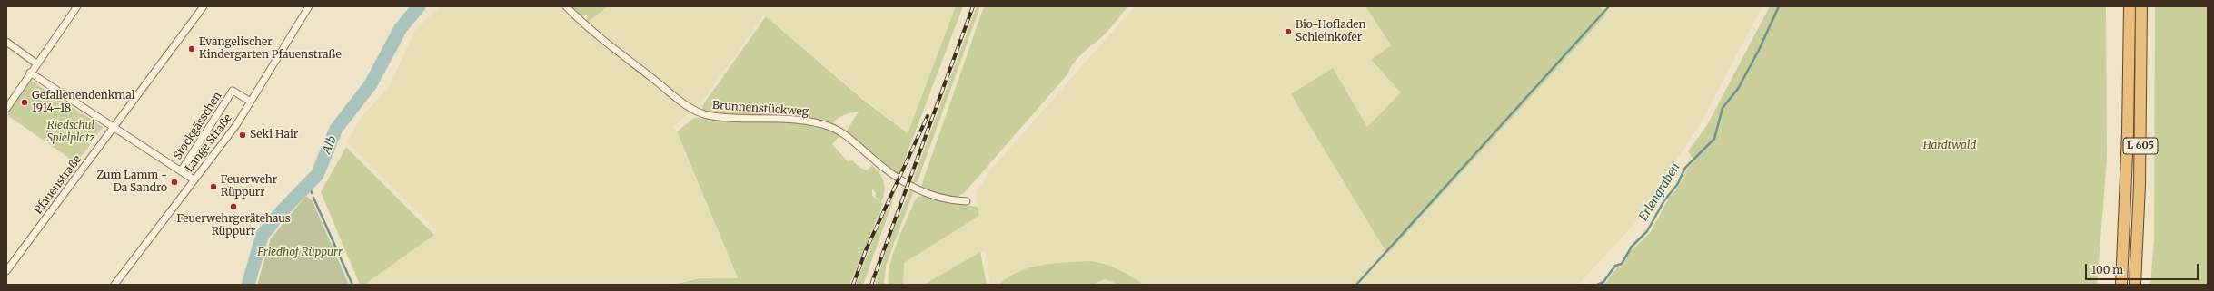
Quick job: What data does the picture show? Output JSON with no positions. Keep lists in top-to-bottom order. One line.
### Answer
{"streets":{"highway":["L 605"],"street":["Brunnenstückweg","Stockgässchen","Lange Straße","Pfauenstraße"]},"crossings":[["Stockgässchen","Lange Straße"]],"water":["Alb","Erlengraben"],"parks":["Riedschul Spielplatz","Hardtwald","Friedhof Rüppurr"],"places":["Bio-Hofladen Schleinkofer","Evangelischer Kindergarten Pfauenstraße","Gefallenendenkmal 1914–18","Seki Hair","Zum Lamm - Da Sandro","Feuerwehr Rüppurr","Feuerwehrgerätehaus Rüppurr"],"scale_bar":"100 m"}
